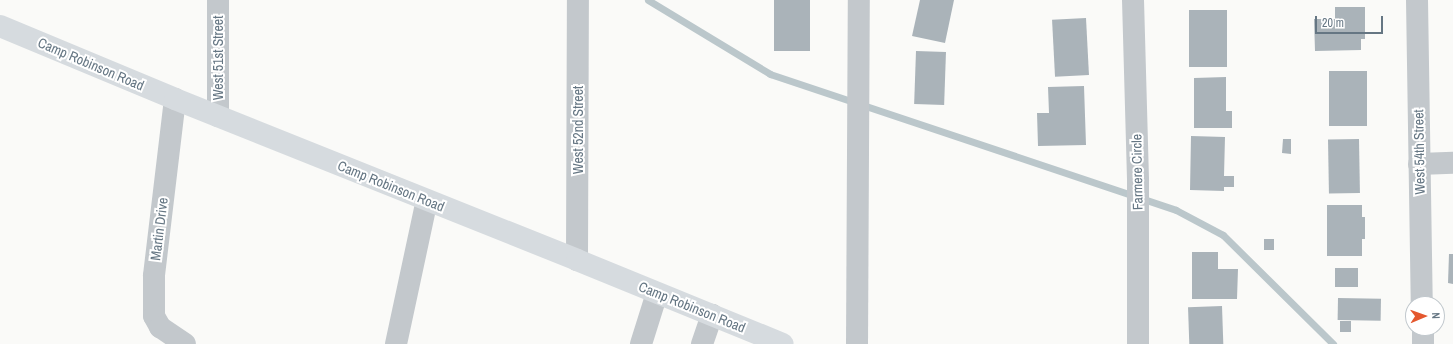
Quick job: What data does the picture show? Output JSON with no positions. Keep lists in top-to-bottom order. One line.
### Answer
{"streets":{"main road":["Camp Robinson Road"],"street":["West 51st Street","West 52nd Street","West 54th Street","Farmere Circle","Martin Drive"]},"crossings":[["West 51st Street","Camp Robinson Road"],["Camp Robinson Road","West 52nd Street"],["Camp Robinson Road","Martin Drive"]],"scale_bar":"20 m","north":"right"}
